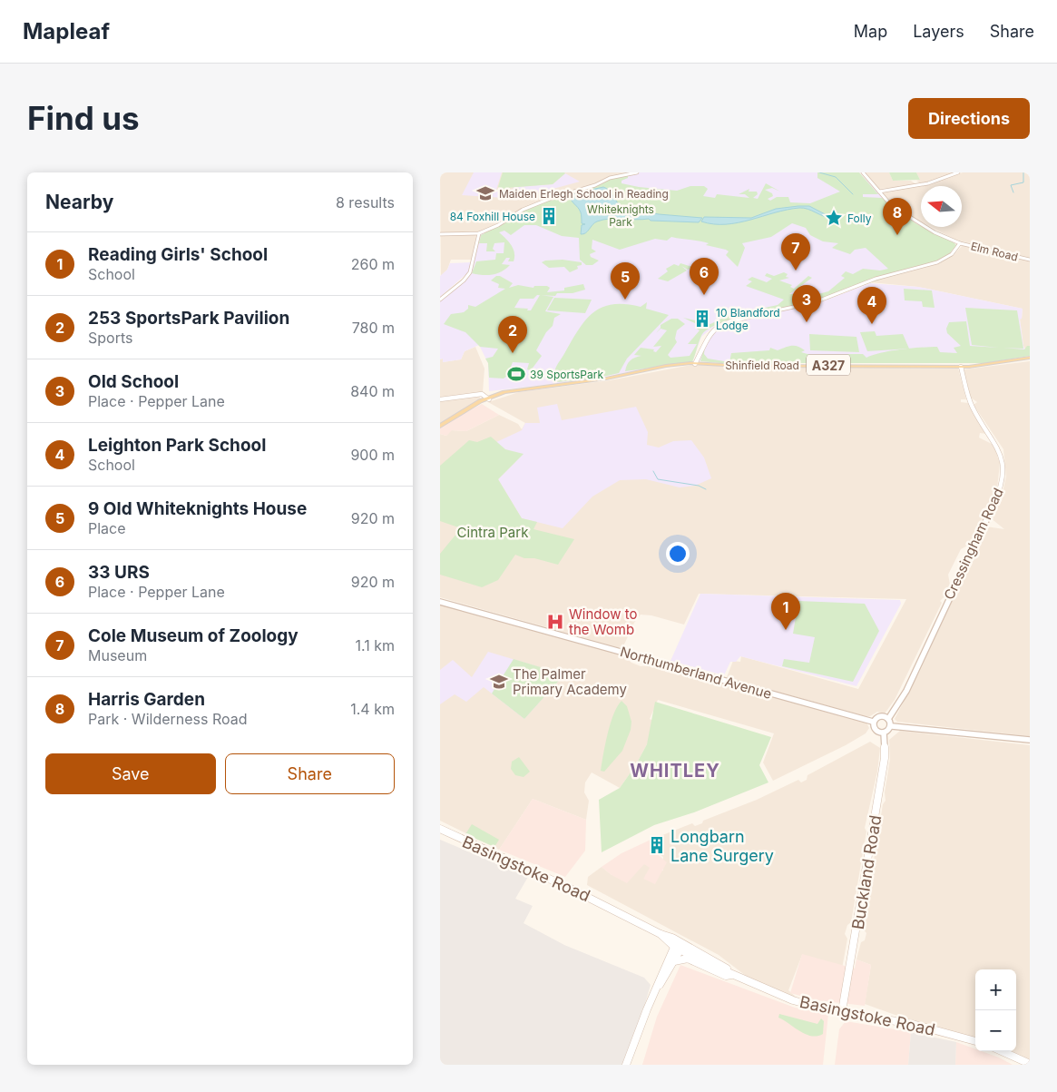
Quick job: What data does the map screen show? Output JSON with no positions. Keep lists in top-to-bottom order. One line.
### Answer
{"streets":{"main road":["Shinfield Road","A327"],"street":["Elm Road","Cressingham Road","Northumberland Avenue","Basingstoke Road","Buckland Road"]},"crossings":[["Shinfield Road","A327"],["Shinfield Road","Cressingham Road"],["Cressingham Road","Northumberland Avenue"],["Cressingham Road","Buckland Road"],["Northumberland Avenue","Buckland Road"],["Basingstoke Road","Buckland Road"]],"districts":["WHITLEY"],"parks":["Whiteknights Park","Cintra Park"],"places":{"school or university":["Maiden Erlegh School in Reading","The Palmer Primary Academy"],"building":["84 Foxhill House","10 Blandford Lodge","Longbarn Lane Surgery"],"place":["Folly"],"sports":["39 SportsPark"],"hospital":["Window to the Womb"]},"north":"left","page":{"header":"Mapleaf","nav":["Map","Layers","Share"],"buttons":["Directions",["Save","Share"]],"title":"Find us","heading":["Nearby","8 results"],"pins":["8","7","6","5","3","4","2","1"],"list":[{"mark":"1","name":"Reading Girls' School","note":"School","value":"260 m"},{"mark":"2","name":"253 SportsPark Pavilion","note":"Sports","value":"780 m"},{"mark":"3","name":"Old School","note":"Place · Pepper Lane","value":"840 m"},{"mark":"4","name":"Leighton Park School","note":"School","value":"900 m"},{"mark":"5","name":"9 Old Whiteknights House","note":"Place","value":"920 m"},{"mark":"6","name":"33 URS","note":"Place · Pepper Lane","value":"920 m"},{"mark":"7","name":"Cole Museum of Zoology","note":"Museum","value":"1.1 km"},{"mark":"8","name":"Harris Garden","note":"Park · Wilderness Road","value":"1.4 km"}],"map_buttons":["+","−"]}}
